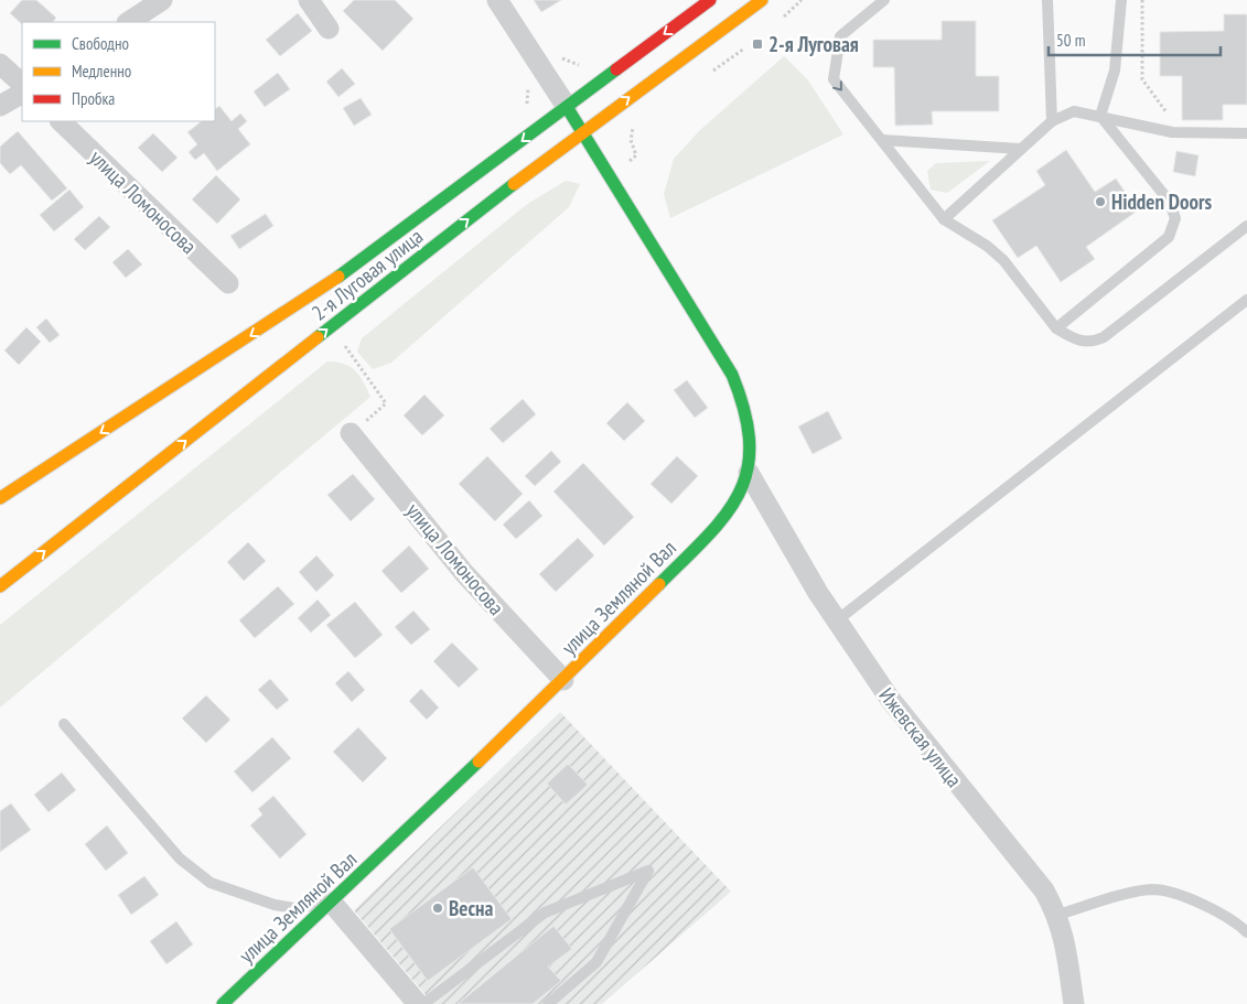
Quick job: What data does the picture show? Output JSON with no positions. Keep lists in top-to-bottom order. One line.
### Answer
{"streets":{"main road":["2-я Луговая улица","улица Земляной Вал"],"street":["улица Ломоносова","Ижевская улица"]},"crossings":[["улица Ломоносова","улица Земляной Вал"],["2-я Луговая улица","улица Земляной Вал"],["улица Земляной Вал","Ижевская улица"]],"places":{"transit":["2-я Луговая"],"other":["Hidden Doors","Весна"]},"legend":["Свободно","Медленно","Пробка"],"scale_bar":"50 m"}
